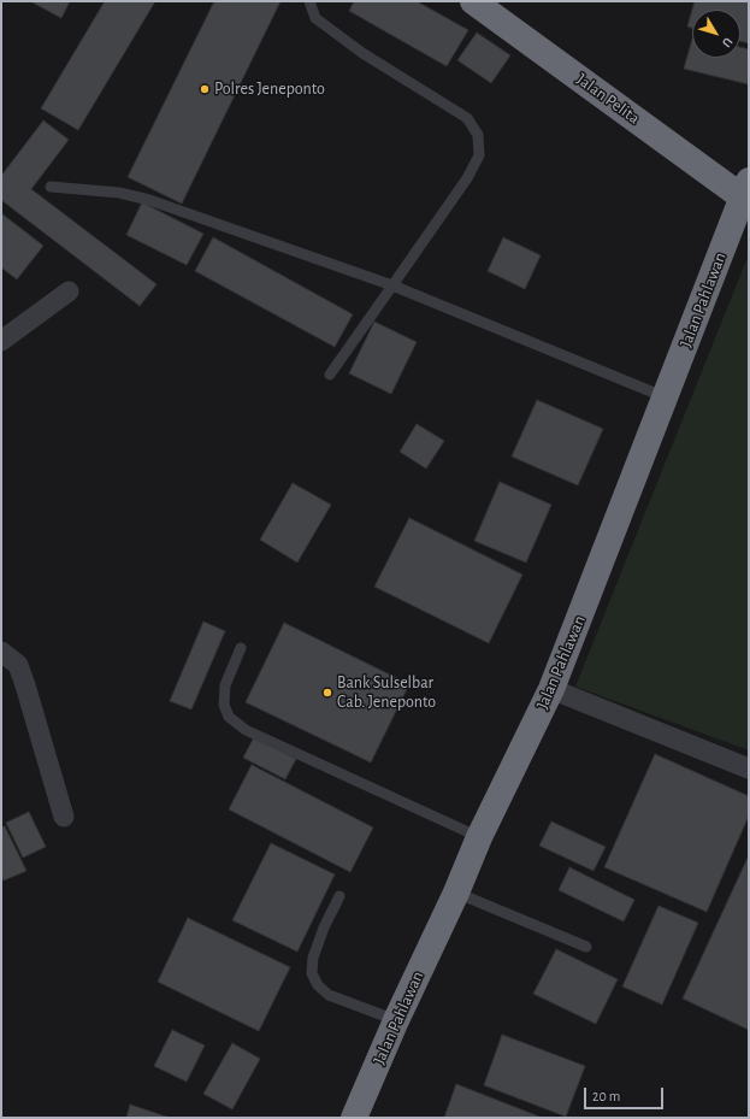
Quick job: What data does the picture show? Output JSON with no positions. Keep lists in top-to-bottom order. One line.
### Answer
{"streets":{"highway":["Jalan Pelita","Jalan Pahlawan"]},"crossings":[["Jalan Pelita","Jalan Pahlawan"]],"places":["Polres Jeneponto","Bank Sulselbar Cab. Jeneponto"],"scale_bar":"20 m","north":"bottom right"}
